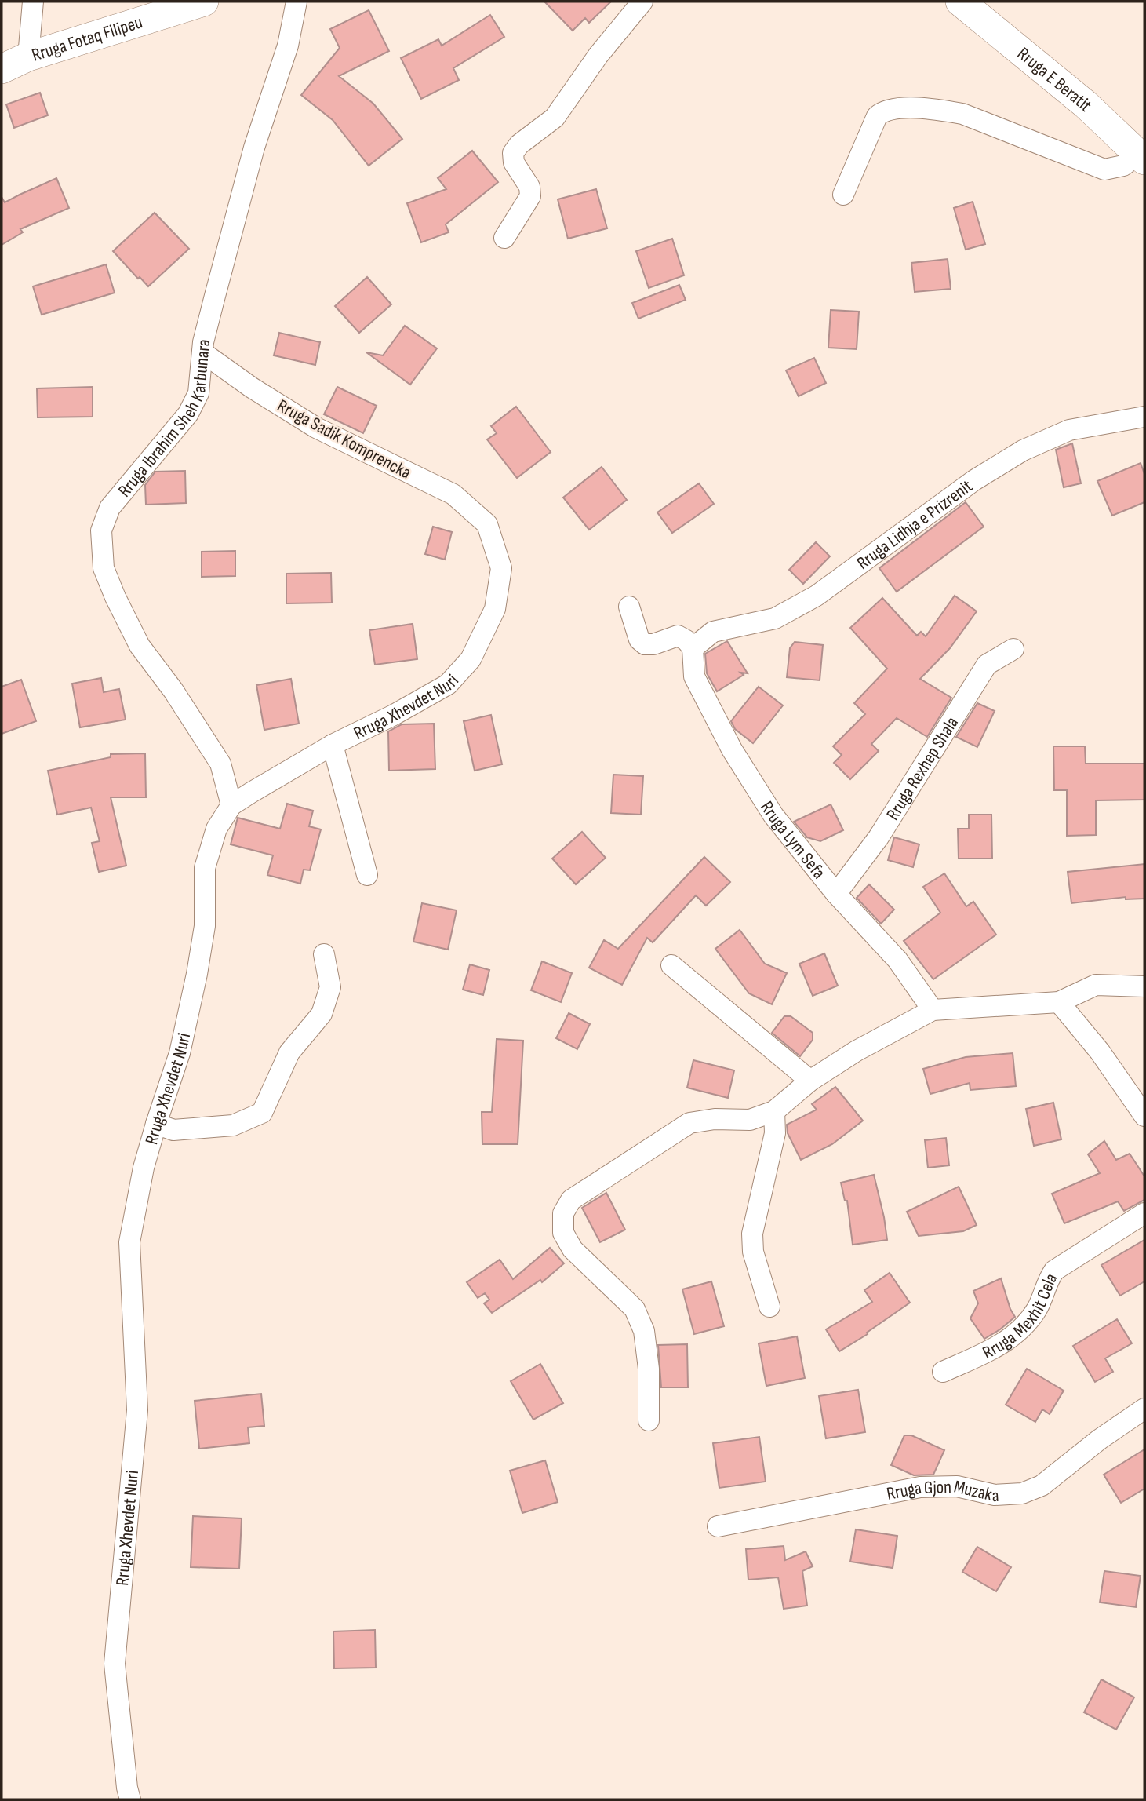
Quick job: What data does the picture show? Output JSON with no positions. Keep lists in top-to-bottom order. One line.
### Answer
{"streets":{"main road":["Rruga Fotaq Filipeu","Rruga E Beratit"],"street":["Rruga Ibrahim Sheh Karbunara","Rruga Sadik Komprencka","Rruga Lidhja e Prizrenit","Rruga Xhevdet Nuri","Rruga Rexhep Shala","Rruga Lym Sefa","Rruga Mexhit Cela","Rruga Gjon Muzaka"]},"crossings":[["Rruga Ibrahim Sheh Karbunara","Rruga Sadik Komprencka"],["Rruga Ibrahim Sheh Karbunara","Rruga Xhevdet Nuri"],["Rruga Sadik Komprencka","Rruga Xhevdet Nuri"],["Rruga Lidhja e Prizrenit","Rruga Lym Sefa"],["Rruga Rexhep Shala","Rruga Lym Sefa"]]}
